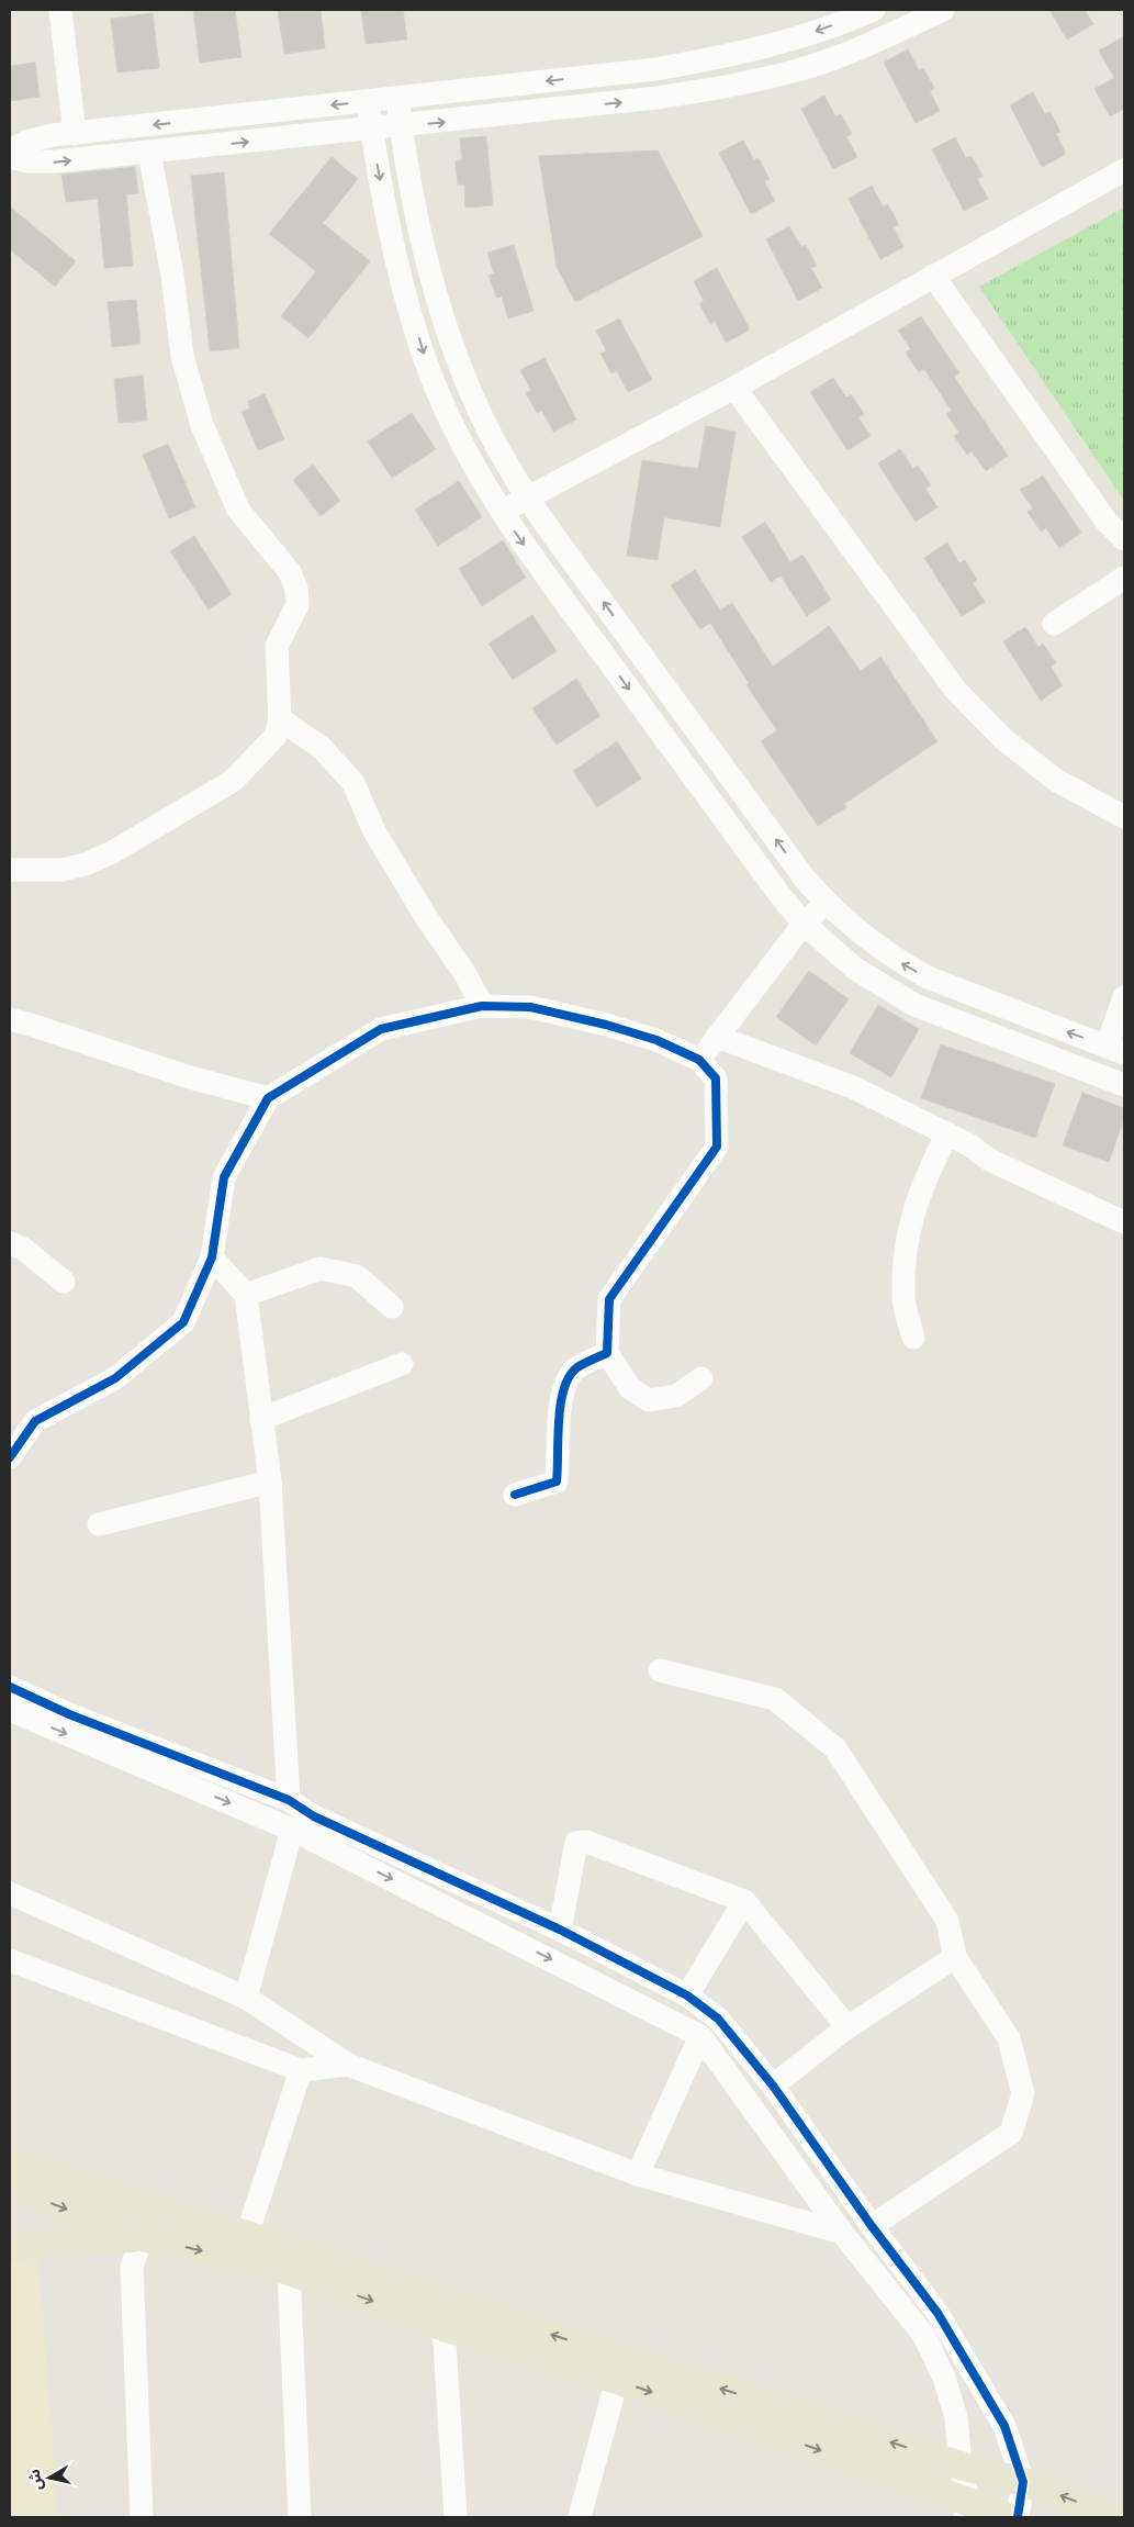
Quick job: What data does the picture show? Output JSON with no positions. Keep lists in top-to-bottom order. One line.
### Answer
{"north":"left"}
